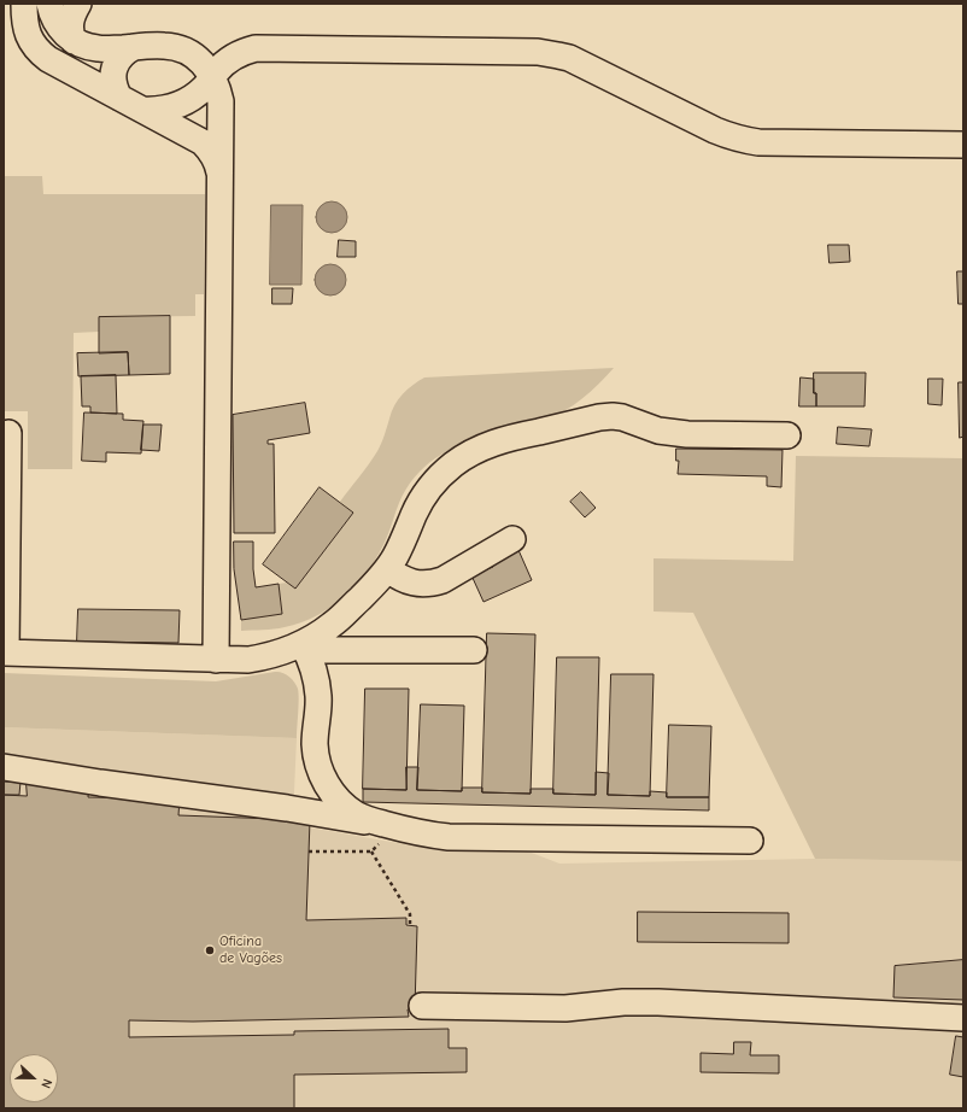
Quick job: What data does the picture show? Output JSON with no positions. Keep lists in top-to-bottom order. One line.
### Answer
{"places":["Oficina de Vagões"],"north":"right"}
